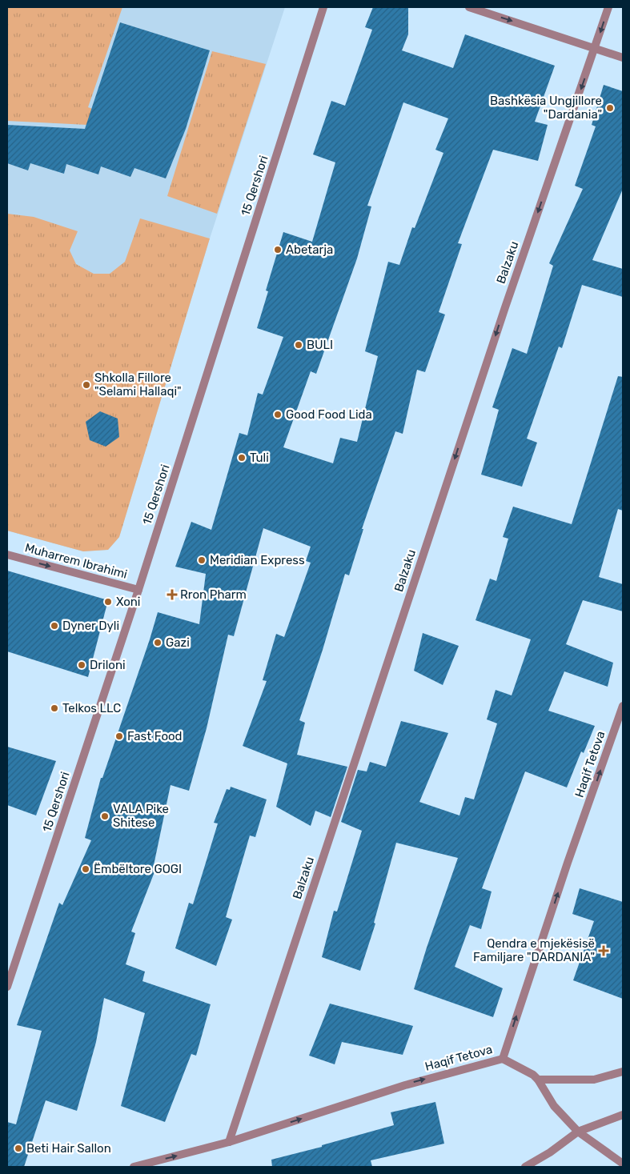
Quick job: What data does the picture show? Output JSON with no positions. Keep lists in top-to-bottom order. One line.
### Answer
{"streets":{"street":["15 Qershori","Balzaku","Muharrem Ibrahimi","Haqif Tetova"]},"crossings":[["15 Qershori","Muharrem Ibrahimi"],["Balzaku","Haqif Tetova"]],"one_way":["Balzaku","Muharrem Ibrahimi","Haqif Tetova"],"places":{"other":["Bashkësia Ungjillore \"Dardania\"","Abetarja","BULI","Shkolla Fillore \"Selami Hallaqi\"","Good Food Lida","Tuli","Meridian Express","Xoni","Dyner Dyli","Gazi","Driloni","Telkos LLC","Fast Food","VALA Pike Shitese","Ëmbëltore GOGI","Beti Hair Sallon"],"health":["Rron Pharm","Qendra e mjekësisë Familjare \"DARDANIA\""]}}
